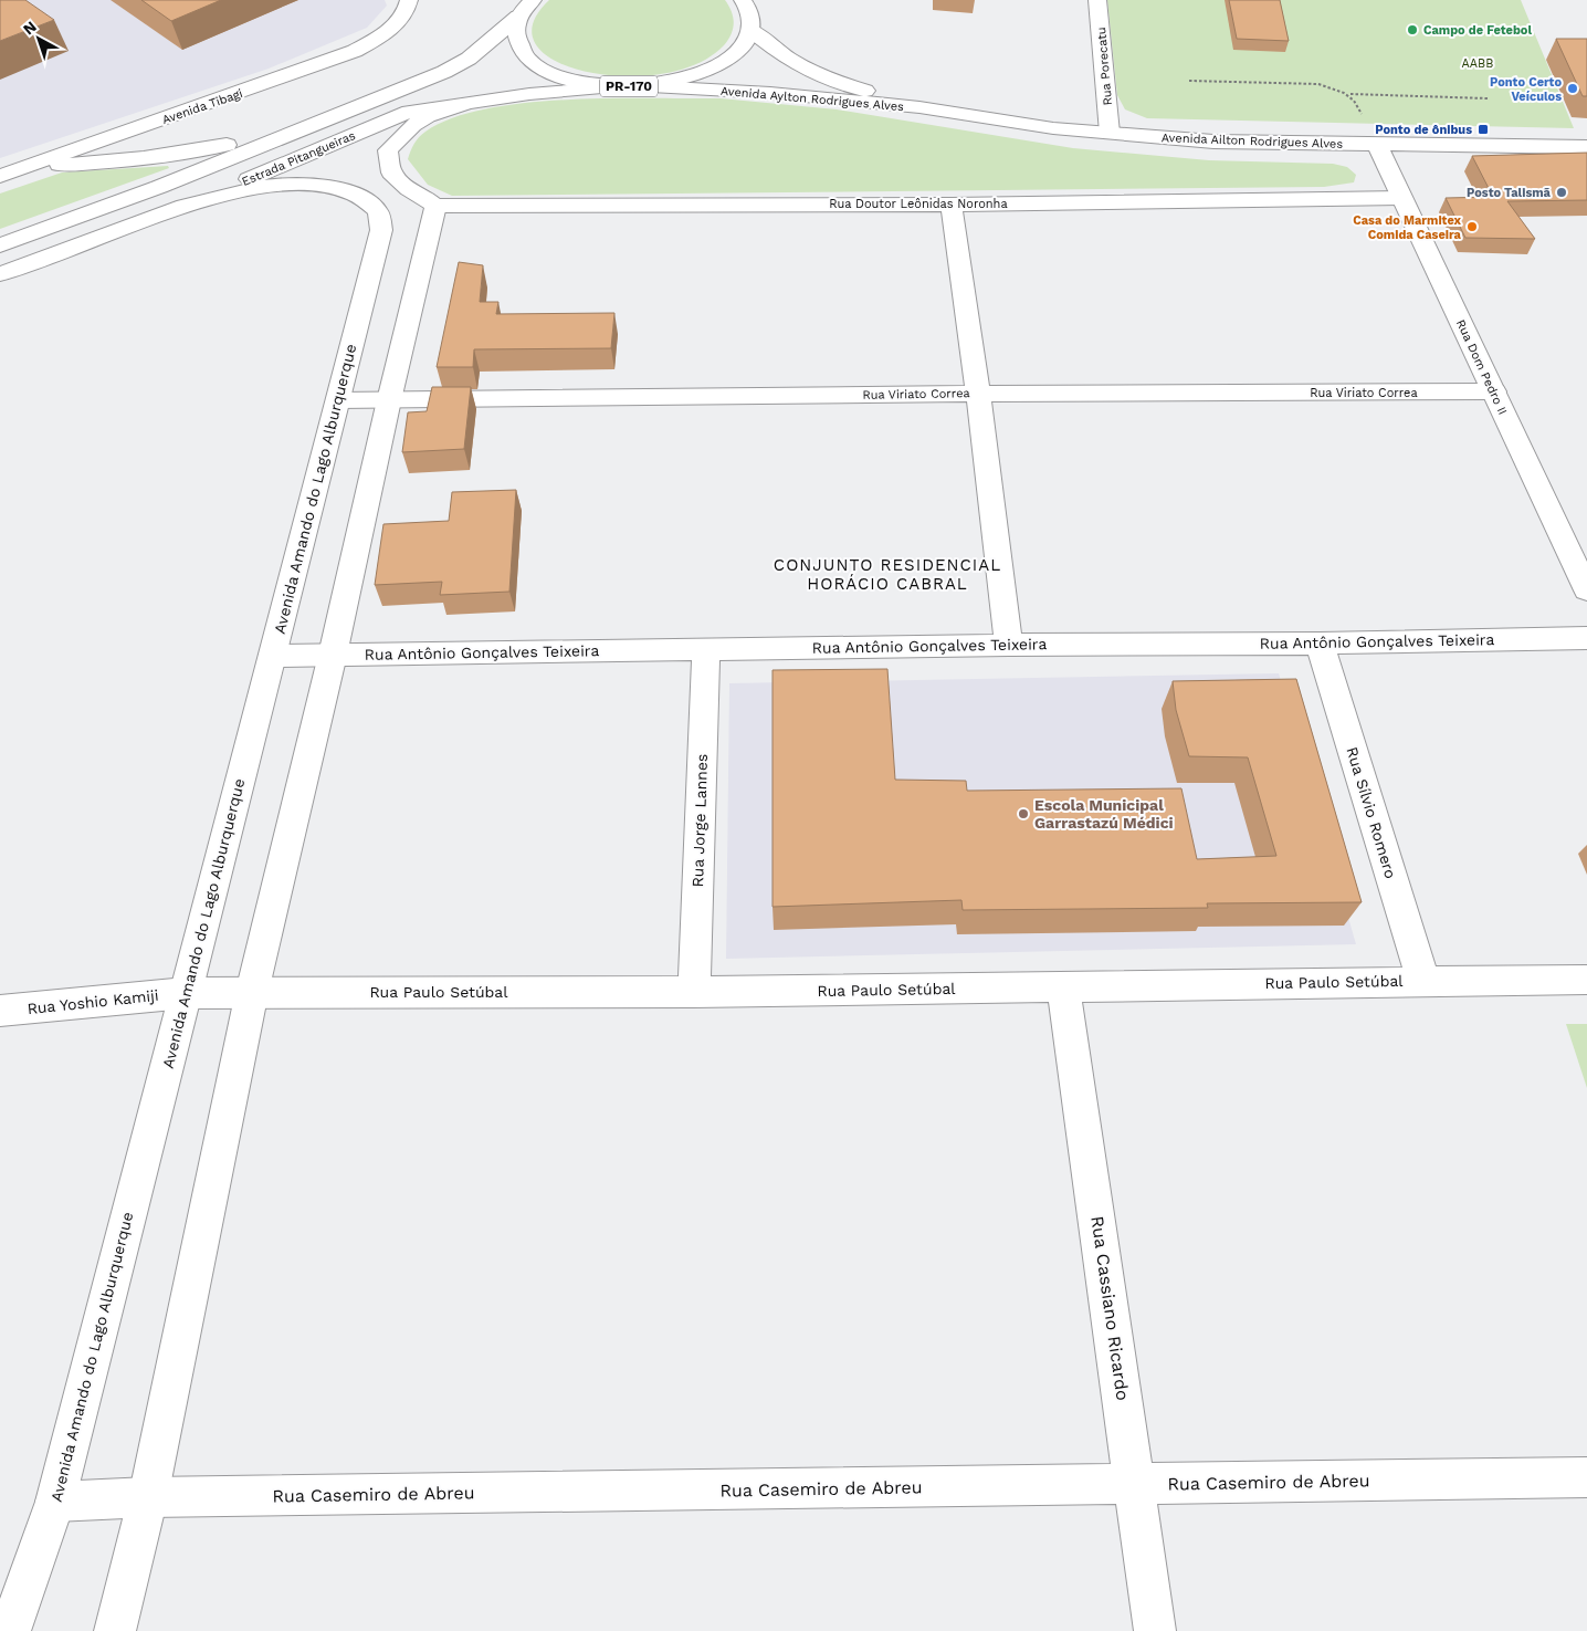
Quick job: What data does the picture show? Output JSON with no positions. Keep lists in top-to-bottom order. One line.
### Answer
{"streets":{"main road":["Rua Porecatu","PR-170","Avenida Aylton Rodrigues Alves","Avenida Tibagi","Avenida Ailton Rodrigues Alves","Estrada Pitangueiras","Rua Doutor Leônidas Noronha","Rua Dom Pedro II","Rua Viriato Correa","Avenida Amando do Lago Alburquerque","Rua Antônio Gonçalves Teixeira","Rua Sílvio Romero","Rua Jorge Lannes","Rua Paulo Setúbal","Rua Yoshio Kamiji","Rua Cassiano Ricardo","Rua Casemiro de Abreu"]},"crossings":[["Rua Porecatu","Avenida Ailton Rodrigues Alves"],["PR-170","Avenida Aylton Rodrigues Alves"],["PR-170","Estrada Pitangueiras"],["Avenida Aylton Rodrigues Alves","Avenida Ailton Rodrigues Alves"],["Avenida Ailton Rodrigues Alves","Rua Dom Pedro II"],["Estrada Pitangueiras","Avenida Amando do Lago Alburquerque"],["Rua Doutor Leônidas Noronha","Rua Dom Pedro II"],["Rua Dom Pedro II","Rua Viriato Correa"],["Rua Viriato Correa","Avenida Amando do Lago Alburquerque"],["Avenida Amando do Lago Alburquerque","Rua Antônio Gonçalves Teixeira"],["Avenida Amando do Lago Alburquerque","Rua Paulo Setúbal"],["Avenida Amando do Lago Alburquerque","Rua Yoshio Kamiji"],["Avenida Amando do Lago Alburquerque","Rua Casemiro de Abreu"],["Rua Antônio Gonçalves Teixeira","Rua Sílvio Romero"],["Rua Antônio Gonçalves Teixeira","Rua Jorge Lannes"],["Rua Sílvio Romero","Rua Paulo Setúbal"],["Rua Jorge Lannes","Rua Paulo Setúbal"],["Rua Paulo Setúbal","Rua Yoshio Kamiji"],["Rua Paulo Setúbal","Rua Cassiano Ricardo"],["Rua Cassiano Ricardo","Rua Casemiro de Abreu"]],"districts":["CONJUNTO RESIDENCIAL HORÁCIO CABRAL"],"parks":["AABB"],"places":{"other":["Campo de Fetebol","Ponto Certo Veículos","Posto Talismã","Casa do Marmitex Comida Caseira","Escola Municipal Garrastazú Médici"],"transit":["Ponto de ônibus"]},"north":"top left"}
